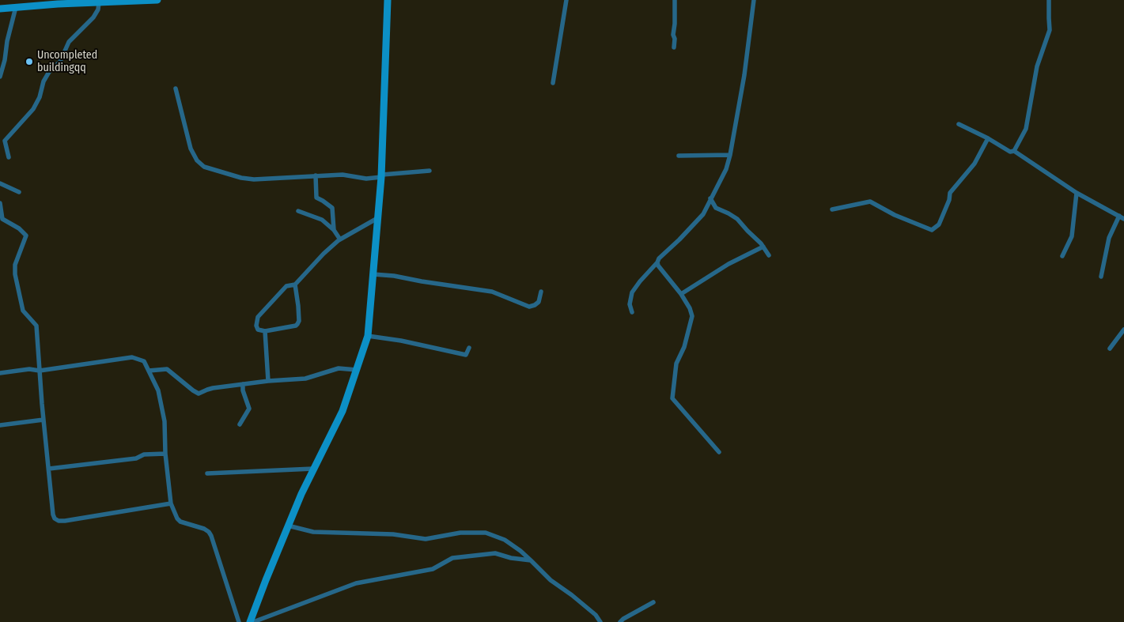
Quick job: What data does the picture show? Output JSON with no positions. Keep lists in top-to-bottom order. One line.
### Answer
{"places":["Uncompleted buildingqq"]}
